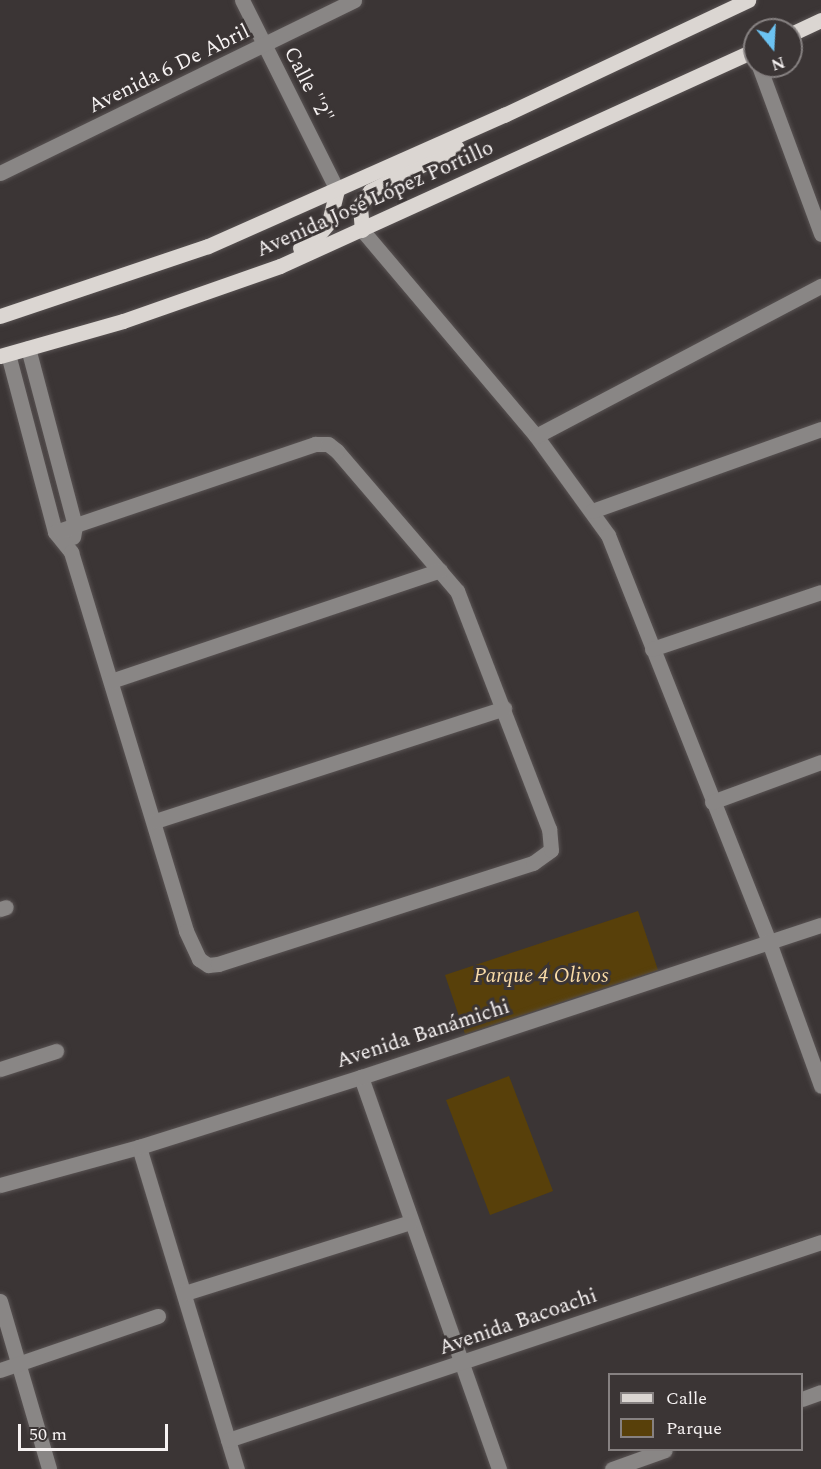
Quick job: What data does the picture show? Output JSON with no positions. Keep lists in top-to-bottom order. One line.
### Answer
{"streets":{"main road":["Avenida José López Portillo"],"street":["Avenida 6 De Abril","Calle \"2\"","Avenida Banámichi","Avenida Bacoachi"]},"crossings":[["Avenida 6 De Abril","Calle \"2\""],["Calle \"2\"","Avenida José López Portillo"]],"parks":["Parque 4 Olivos"],"legend":["Calle","Parque"],"scale_bar":"50 m","north":"bottom"}
